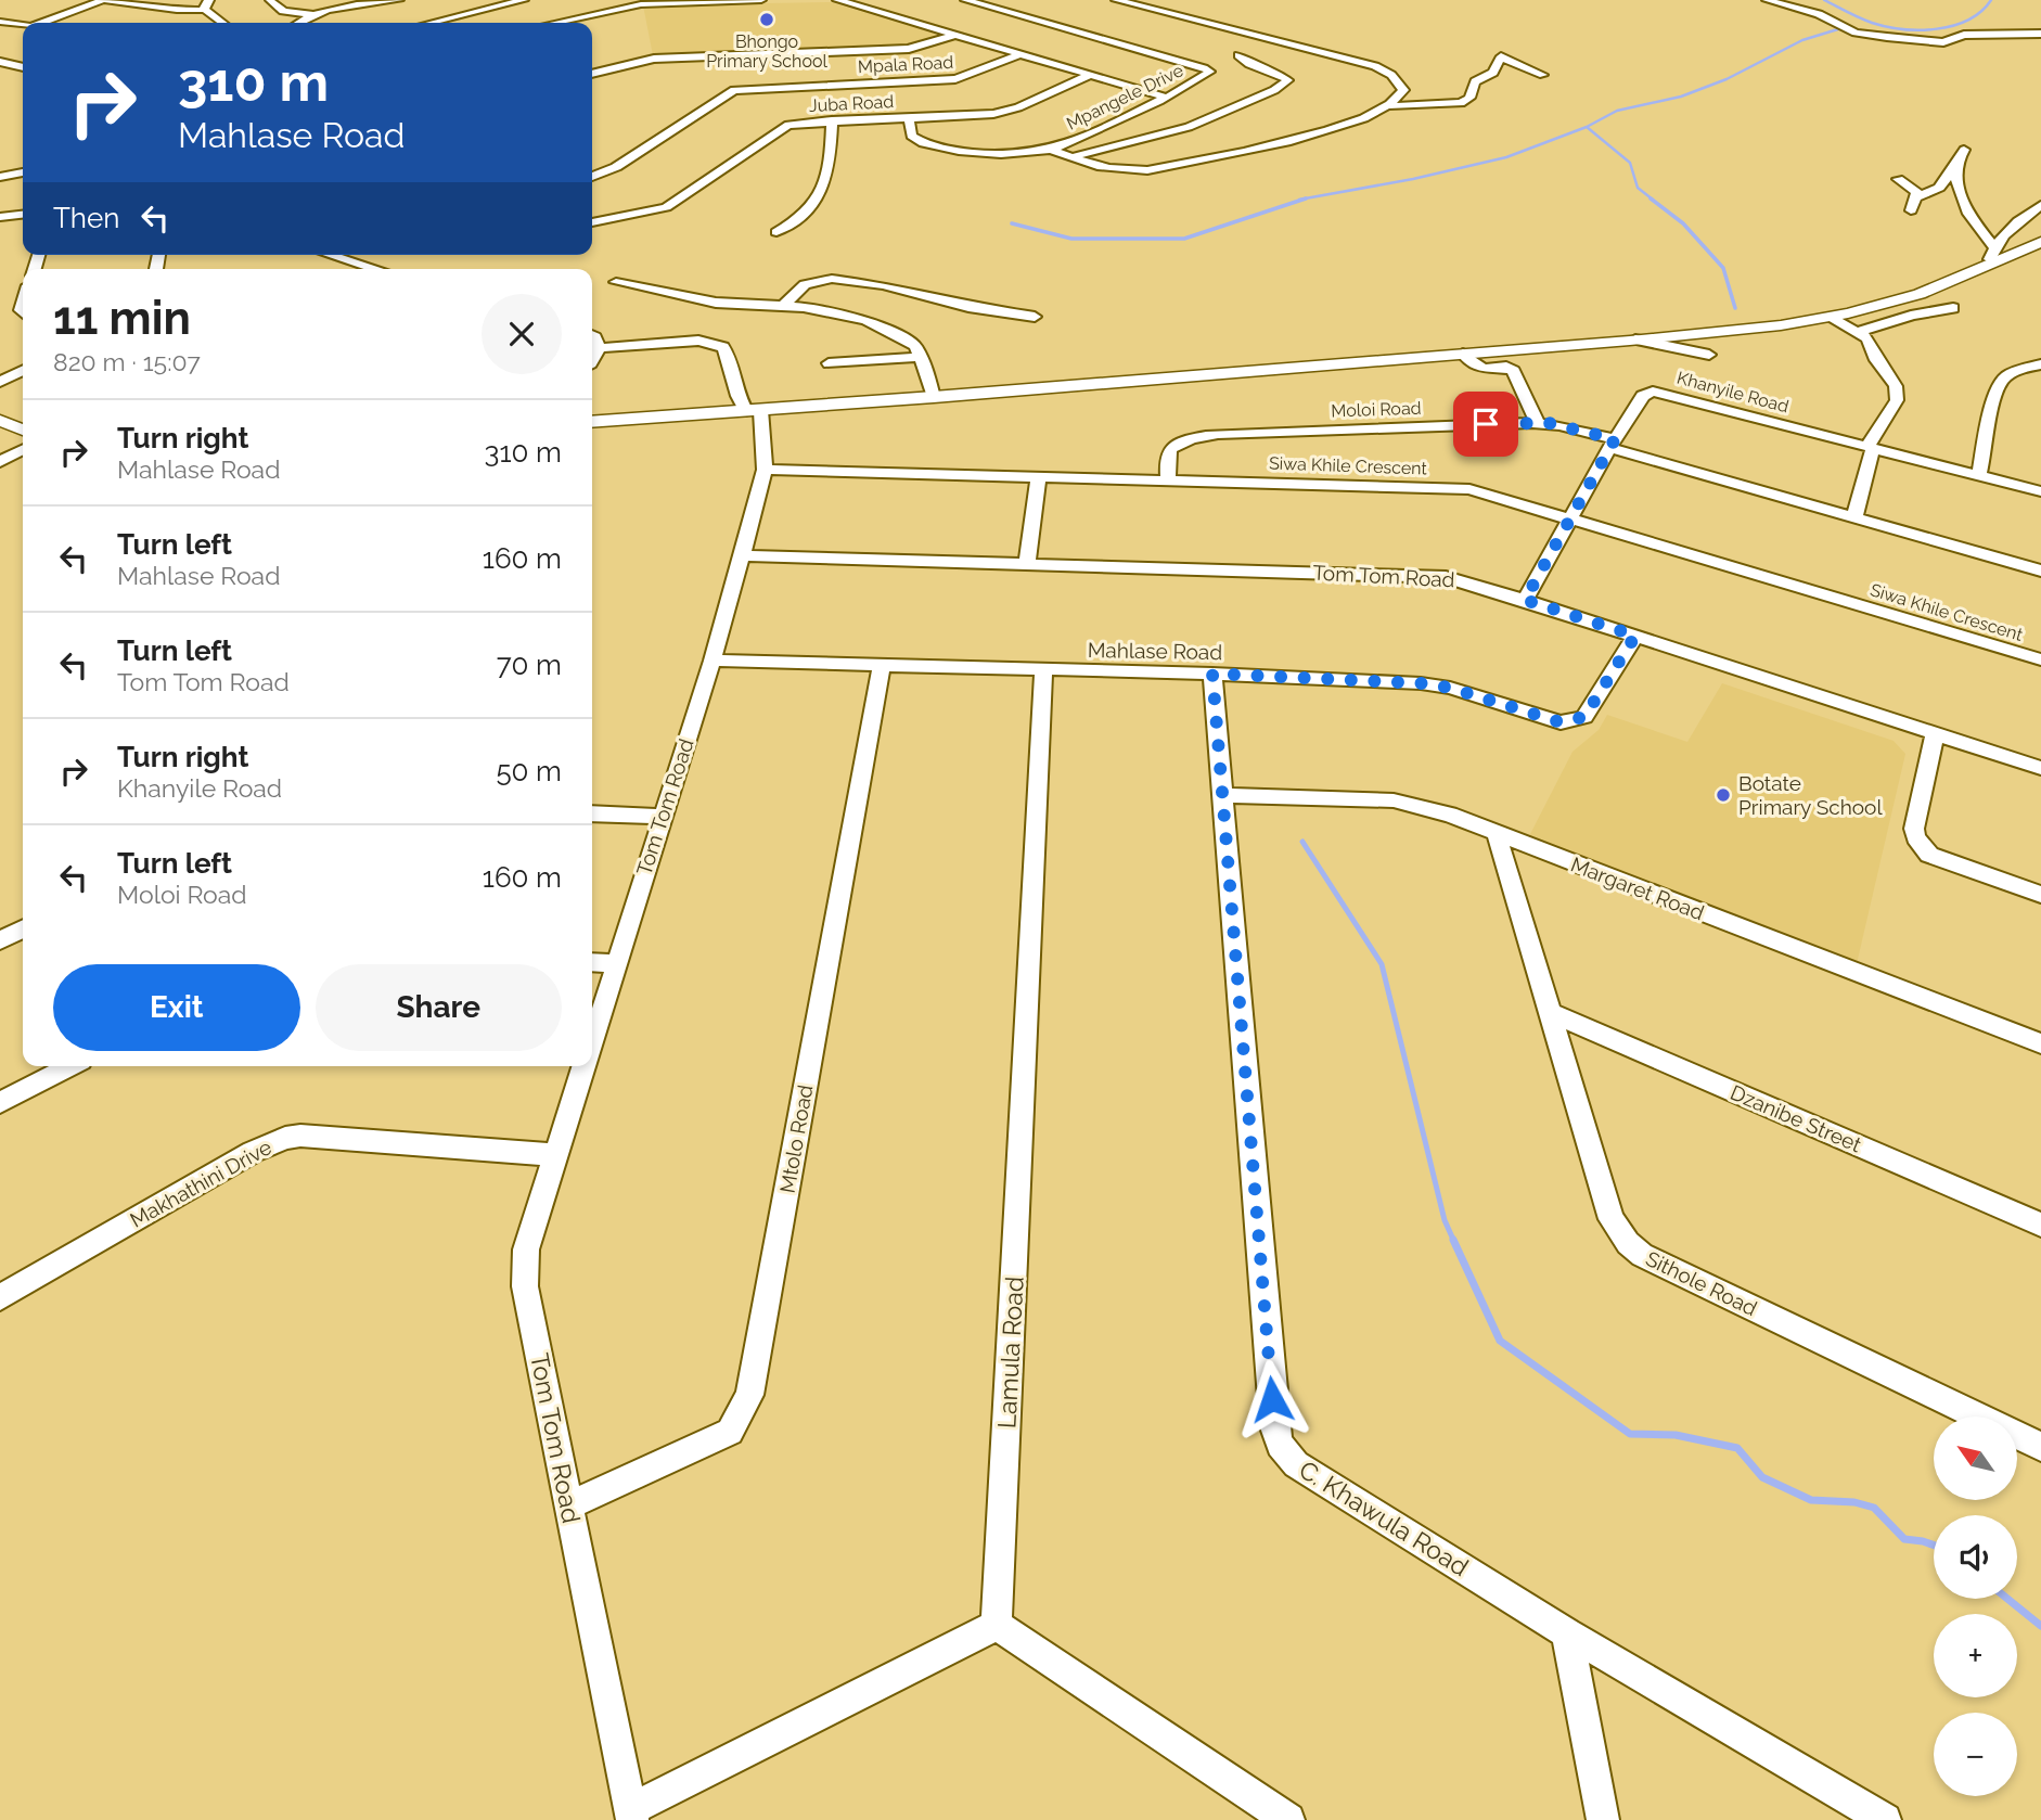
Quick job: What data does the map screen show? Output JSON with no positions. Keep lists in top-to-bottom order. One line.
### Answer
{"streets":{"street":["Mpala Road","Mpangele Drive","Juba Road","Khanyile Road","Moloi Road","Siwa Khile Crescent","Tom Tom Road","Mahlase Road","Margaret Road","Dzanibe Street","Mtolo Road","Makhathini Drive","Sithole Road","Lamula Road","C. Khawula Road"]},"crossings":[["Mpangele Drive","Juba Road"],["Khanyile Road","Moloi Road"],["Khanyile Road","Siwa Khile Crescent"],["Khanyile Road","Tom Tom Road"],["Moloi Road","Siwa Khile Crescent"],["Siwa Khile Crescent","Tom Tom Road"],["Tom Tom Road","Mahlase Road"],["Tom Tom Road","Mtolo Road"],["Tom Tom Road","Makhathini Drive"],["Mahlase Road","Mtolo Road"],["Mahlase Road","Lamula Road"],["Mahlase Road","C. Khawula Road"],["Margaret Road","Sithole Road"],["Margaret Road","C. Khawula Road"],["Dzanibe Street","Sithole Road"]],"places":["Bhongo Primary School","Botate Primary School"],"north":"top left","page":{"turn":["310 m","Mahlase Road"],"then":"Then","heading":["11 min","820 m · 15:07"],"list":[{"name":"Turn right","note":"Mahlase Road","value":"310 m"},{"name":"Turn left","note":"Mahlase Road","value":"160 m"},{"name":"Turn left","note":"Tom Tom Road","value":"70 m"},{"name":"Turn right","note":"Khanyile Road","value":"50 m"},{"name":"Turn left","note":"Moloi Road","value":"160 m"}],"buttons":["Exit","Share"],"map_buttons":["+","−"]}}
